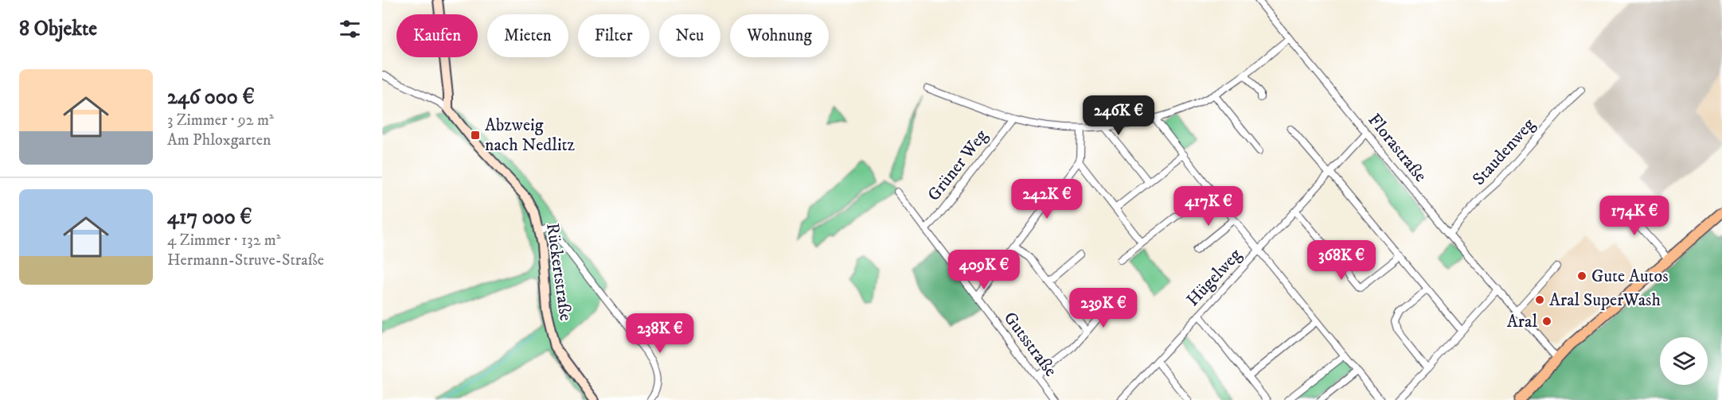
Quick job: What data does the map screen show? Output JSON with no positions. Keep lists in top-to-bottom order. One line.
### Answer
{"streets":{"street":["Florastraße","Staudenweg","Grüner Weg","Rückertstraße","Hügelweg","Gutsstraße"]},"crossings":[["Florastraße","Staudenweg"],["Florastraße","Hügelweg"],["Grüner Weg","Gutsstraße"]],"places":{"transit":["Abzweig nach Nedlitz"],"other":["Gute Autos","Aral SuperWash","Aral"]},"page":{"heading":"8 Objekte","chip":["Kaufen","Mieten","Filter","Neu","Wohnung"],"list":[{"name":"246 000 €","note":"3 Zimmer · 92 m² · Am Phloxgarten"},{"name":"417 000 €","note":"4 Zimmer · 132 m² · Hermann-Struve-Straße"}],"price":["246K €","242K €","417K €","174K €","368K €","409K €","239K €","238K €"]}}
